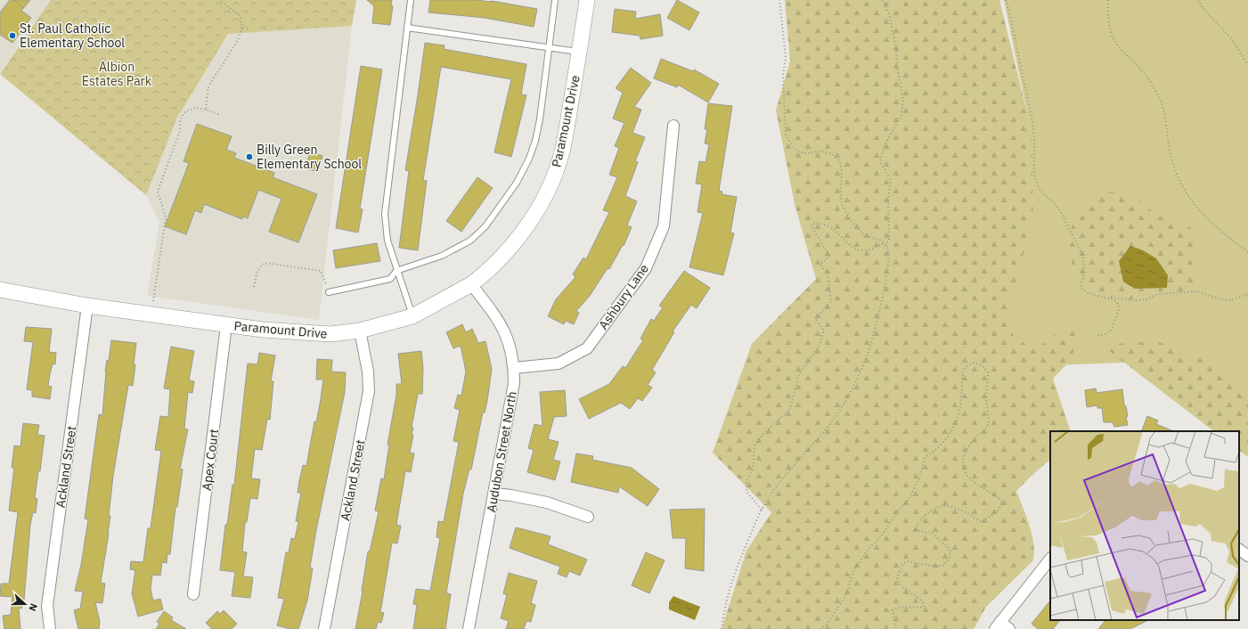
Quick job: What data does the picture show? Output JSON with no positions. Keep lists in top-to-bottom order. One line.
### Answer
{"streets":{"street":["Paramount Drive","Ashbury Lane","Audubon Street North","Apex Court","Ackland Street"]},"crossings":[["Paramount Drive","Audubon Street North"],["Paramount Drive","Apex Court"],["Paramount Drive","Ackland Street"],["Ashbury Lane","Audubon Street North"]],"parks":["Albion Estates Park"],"places":["St. Paul Catholic Elementary School","Billy Green Elementary School"],"north":"right"}
